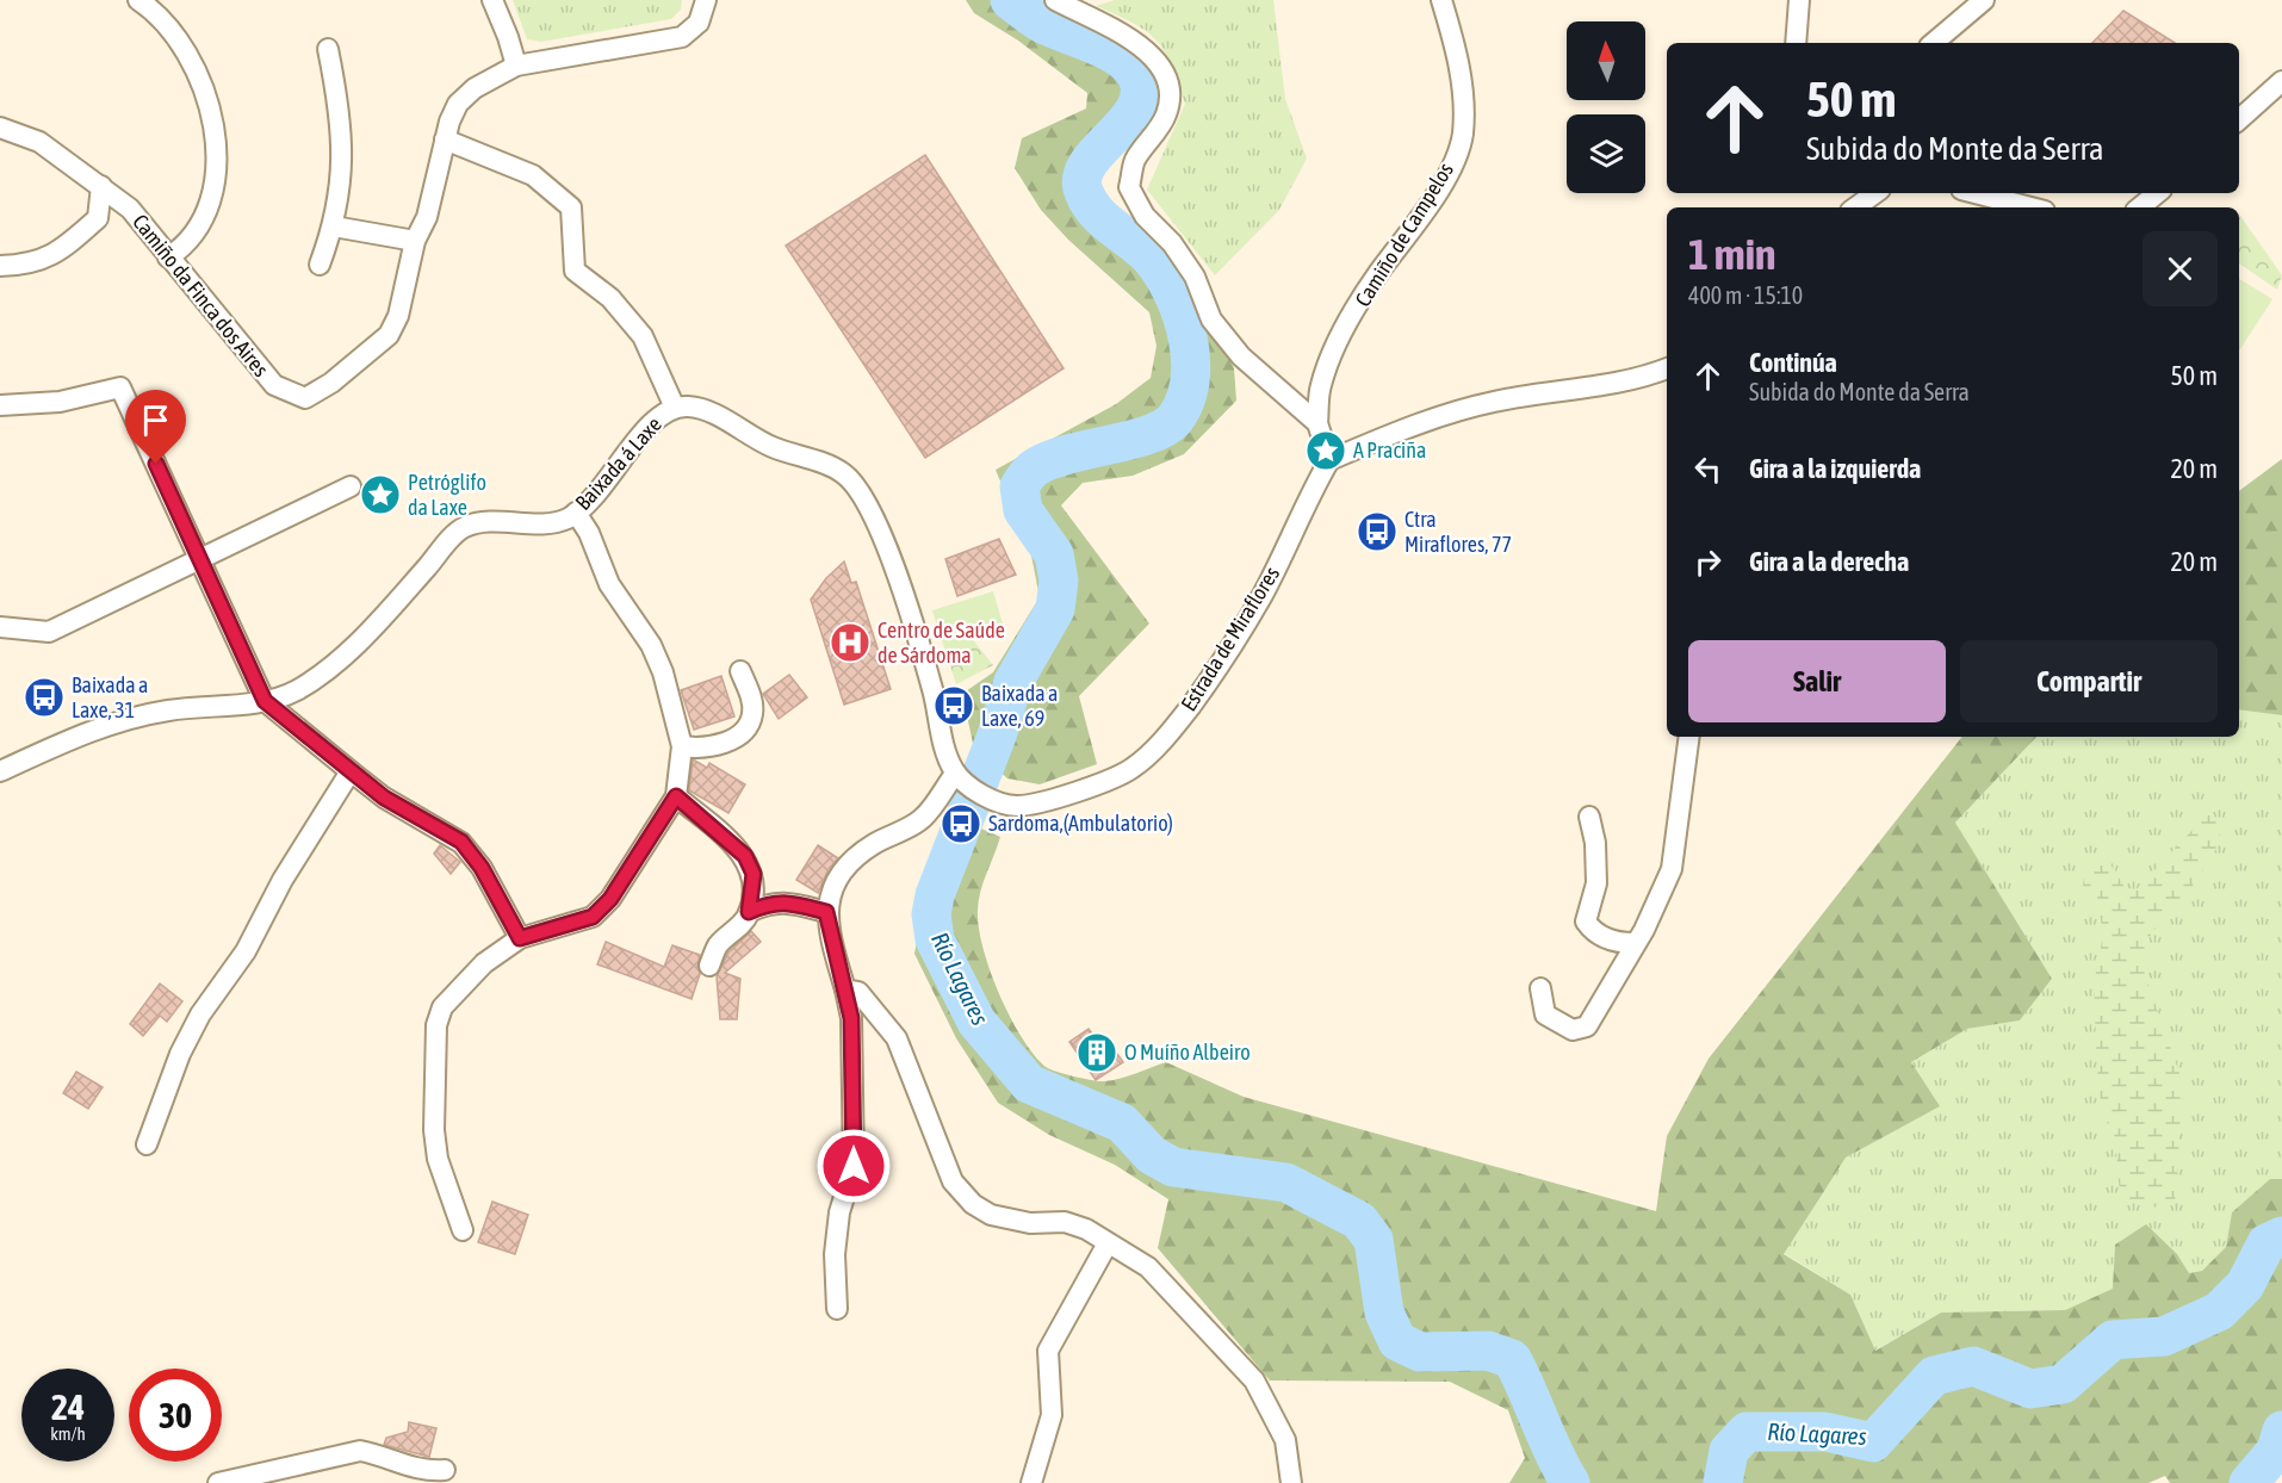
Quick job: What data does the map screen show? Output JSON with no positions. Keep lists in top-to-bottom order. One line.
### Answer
{"streets":{"street":["Camiño de Campelos","Camiño da Finca dos Aires","Baixada á Laxe","Estrada de Miraflores"]},"crossings":[["Baixada á Laxe","Estrada de Miraflores"]],"water":["Río Lagares"],"places":{"place":["A Praciña","Petróglifo da Laxe"],"bus stop":["Ctra Miraflores, 77","Baixada a Laxe, 31","Baixada a Laxe, 69","Sardoma,(Ambulatorio)"],"hospital":["Centro de Saúde de Sárdoma"],"building":["O Muíño Albeiro"]},"north":"top","page":{"turn":["50 m","Subida do Monte da Serra"],"heading":["1 min","400 m · 15:10"],"list":[{"name":"Continúa","note":"Subida do Monte da Serra","value":"50 m"},{"name":"Gira a la izquierda","value":"20 m"},{"name":"Gira a la derecha","value":"20 m"}],"buttons":["Salir","Compartir"],"speed":"24 km/h","limit":"30"}}
